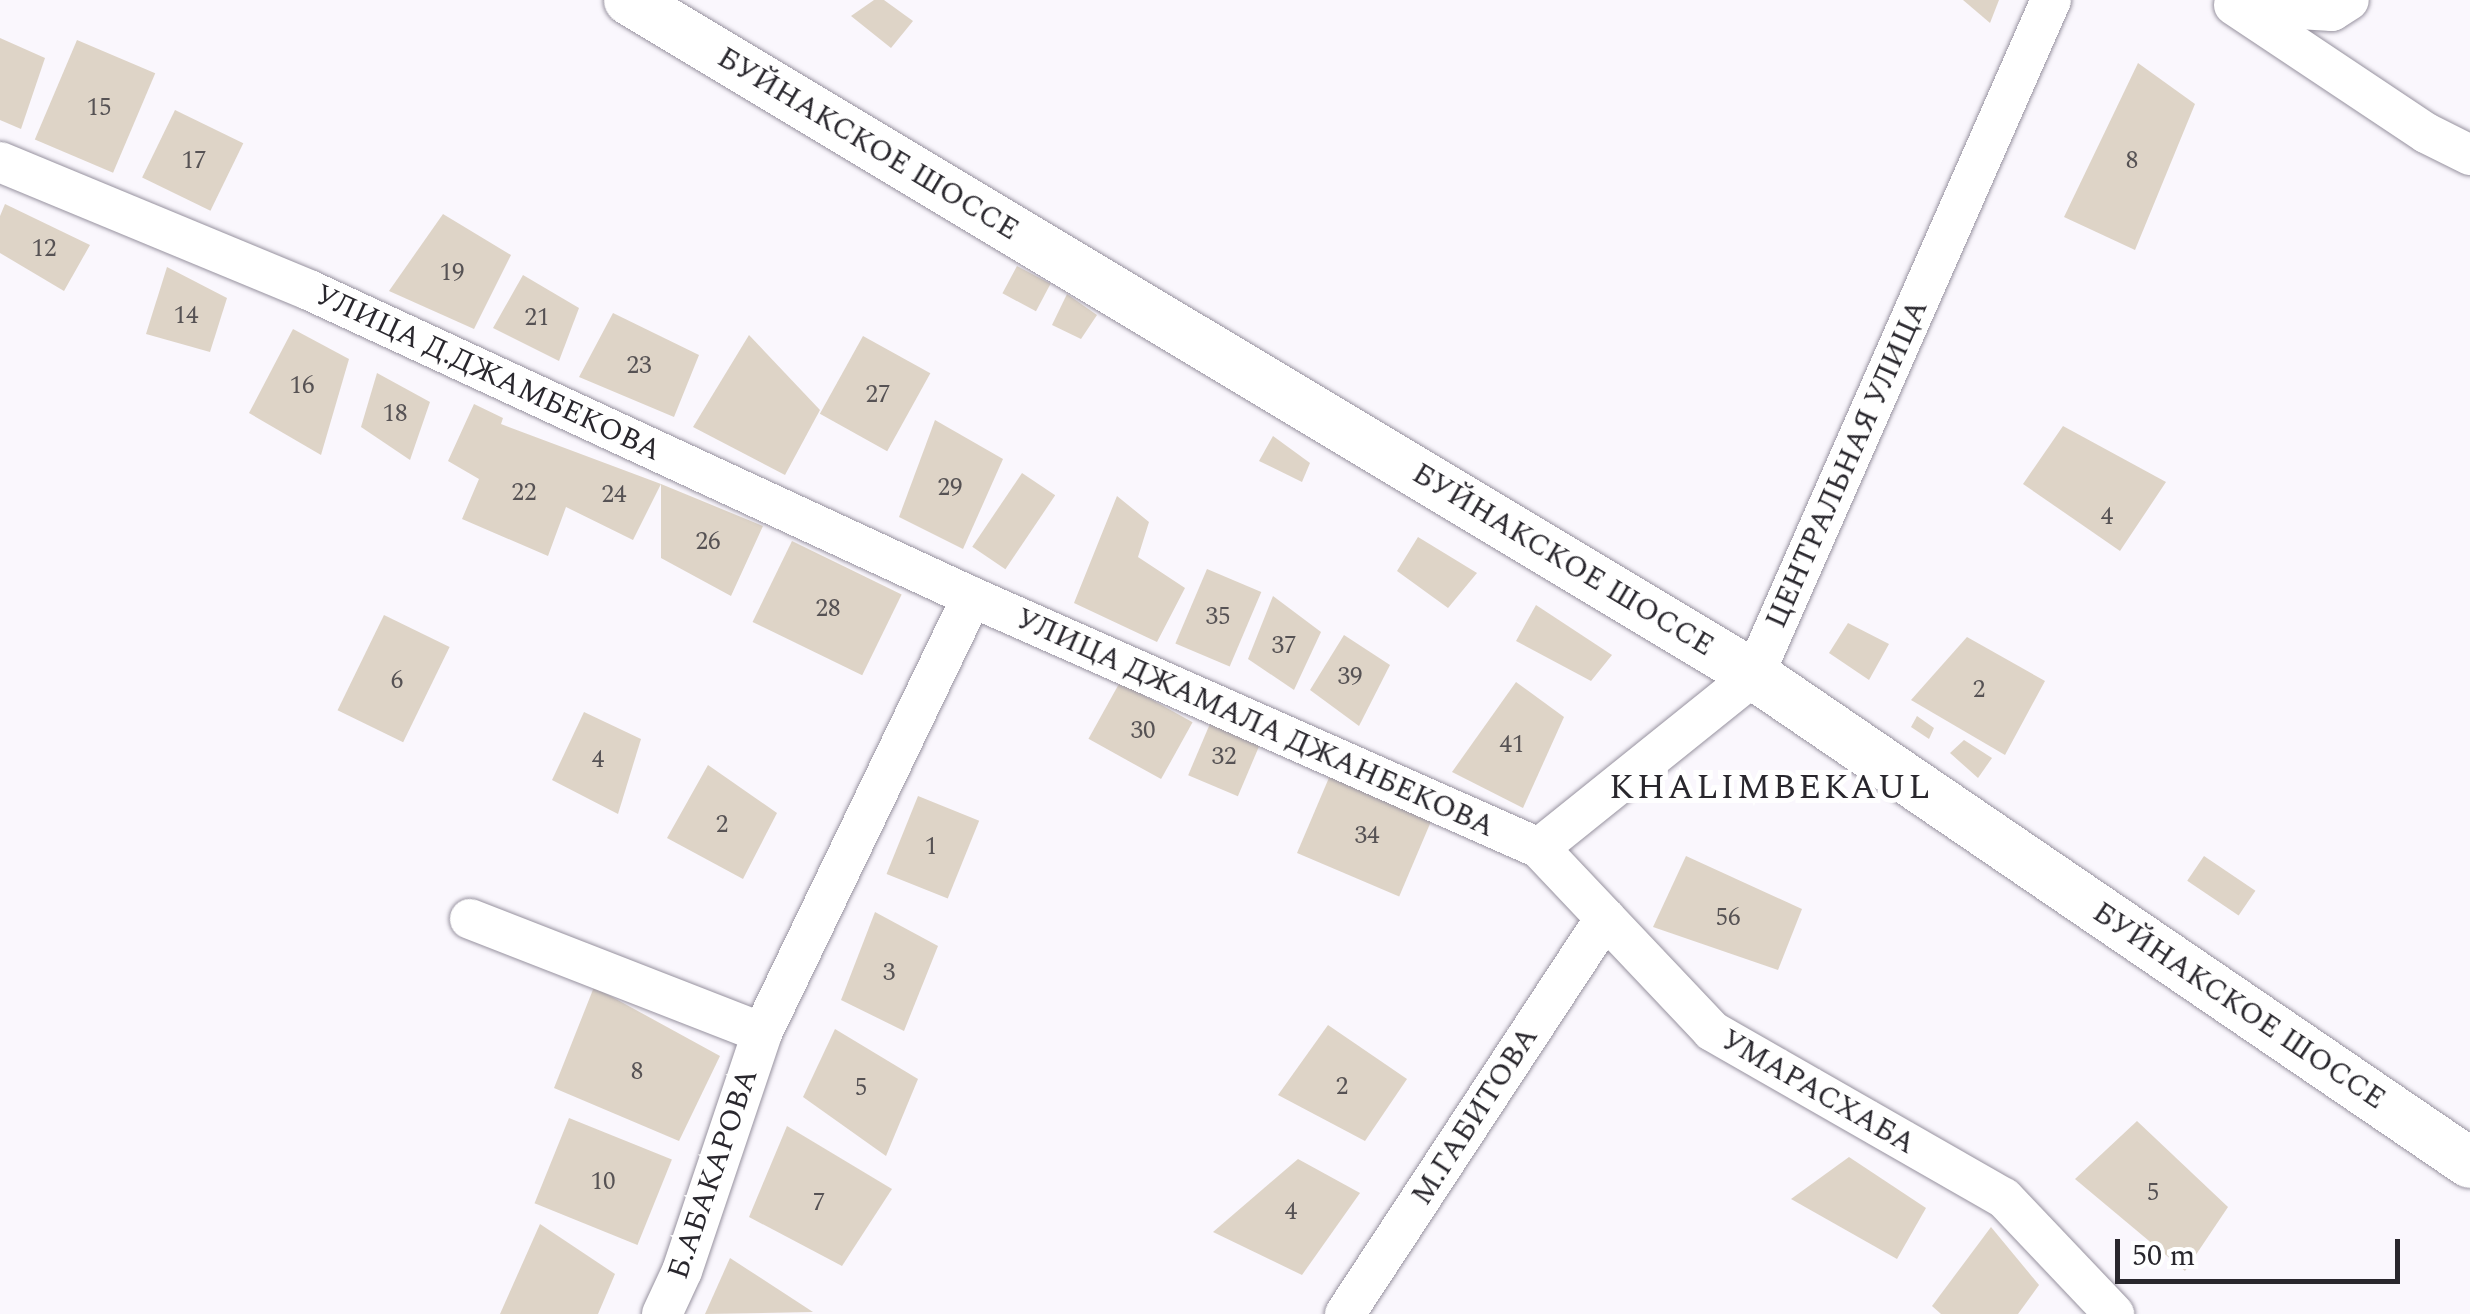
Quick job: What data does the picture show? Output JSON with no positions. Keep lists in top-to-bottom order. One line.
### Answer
{"streets":{"main road":["БУЙНАКСКОЕ ШОССЕ"],"street":["УЛИЦА Д.ДЖАМБЕКОВА","ЦЕНТРАЛЬНАЯ УЛИЦА","УЛИЦА ДЖАМАЛА ДЖАНБЕКОВА","УМАРАСХАБА","М.ГАБИТОВА","Б.АБАКАРОВА"]},"crossings":[["БУЙНАКСКОЕ ШОССЕ","ЦЕНТРАЛЬНАЯ УЛИЦА"],["УЛИЦА Д.ДЖАМБЕКОВА","УЛИЦА ДЖАМАЛА ДЖАНБЕКОВА"],["УЛИЦА Д.ДЖАМБЕКОВА","Б.АБАКАРОВА"],["ЦЕНТРАЛЬНАЯ УЛИЦА","УЛИЦА ДЖАМАЛА ДЖАНБЕКОВА"],["ЦЕНТРАЛЬНАЯ УЛИЦА","УМАРАСХАБА"],["УЛИЦА ДЖАМАЛА ДЖАНБЕКОВА","УМАРАСХАБА"],["УЛИЦА ДЖАМАЛА ДЖАНБЕКОВА","Б.АБАКАРОВА"],["УМАРАСХАБА","М.ГАБИТОВА"]],"districts":["KHALIMBEKAUL"],"house_numbers":["15","17","8","12","19","14","21","23","16","27","18","29","22","24","4","26","28","35","37","39","6","2","30","41","32","4","2","34","1","56","3","8","2","5","10","5","7","4"],"scale_bar":"50 m"}
